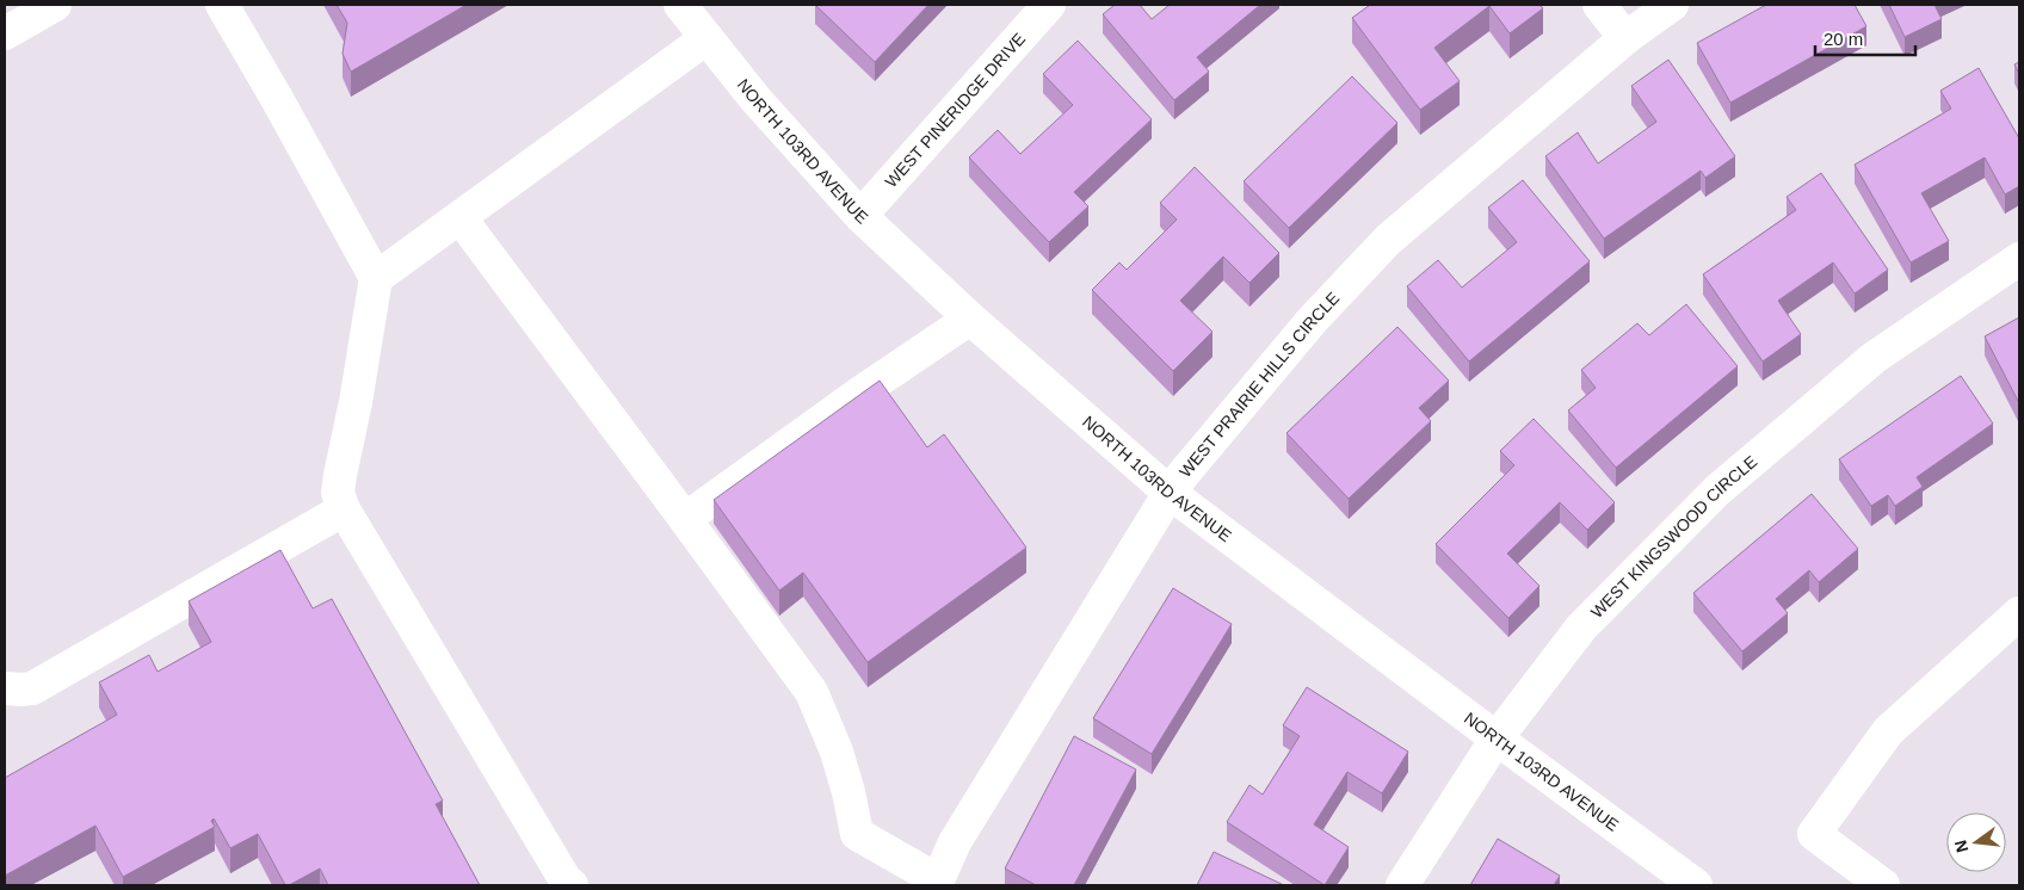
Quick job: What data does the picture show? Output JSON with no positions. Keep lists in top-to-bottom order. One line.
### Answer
{"streets":{"street":["WEST PINERIDGE DRIVE","NORTH 103RD AVENUE","WEST PRAIRIE HILLS CIRCLE","WEST KINGSWOOD CIRCLE"]},"crossings":[["WEST PINERIDGE DRIVE","NORTH 103RD AVENUE"],["NORTH 103RD AVENUE","WEST PRAIRIE HILLS CIRCLE"],["NORTH 103RD AVENUE","WEST KINGSWOOD CIRCLE"]],"scale_bar":"20 m","north":"left"}
